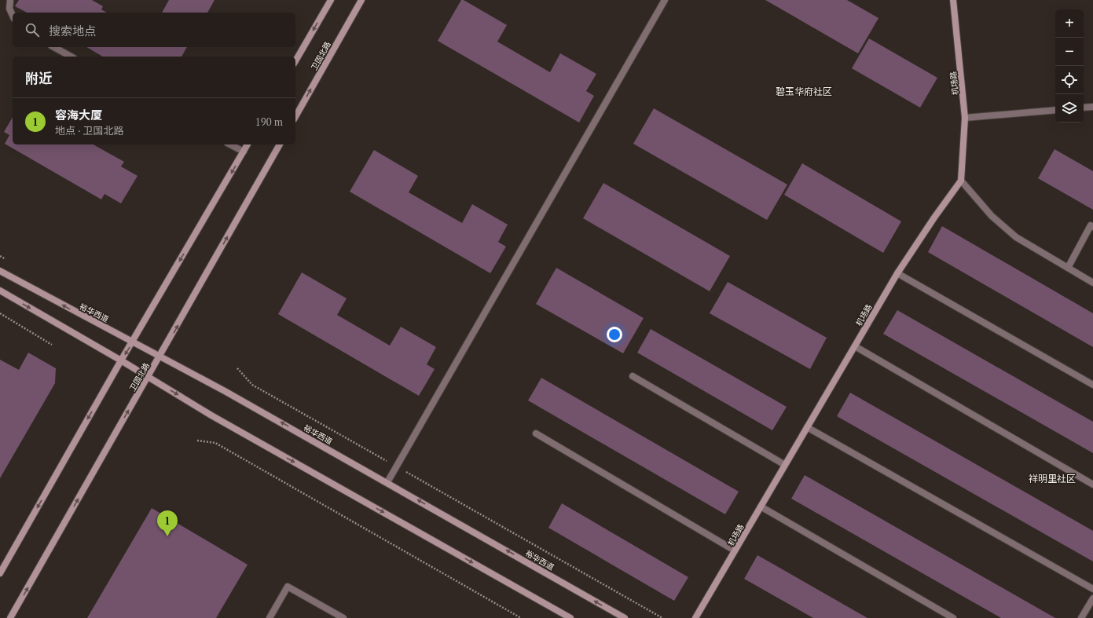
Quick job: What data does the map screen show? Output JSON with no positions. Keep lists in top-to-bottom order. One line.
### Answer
{"streets":{"main road":["卫国北路","机场路","裕华西道"]},"crossings":[["卫国北路","裕华西道"]],"districts":["碧玉华府社区","祥明里社区"],"page":{"map_buttons":["+","−"],"search":"搜索地点","heading":"附近","list":[{"mark":"1","name":"容海大厦","note":"地点 · 卫国北路","value":"190 m"}],"pins":"1"}}
